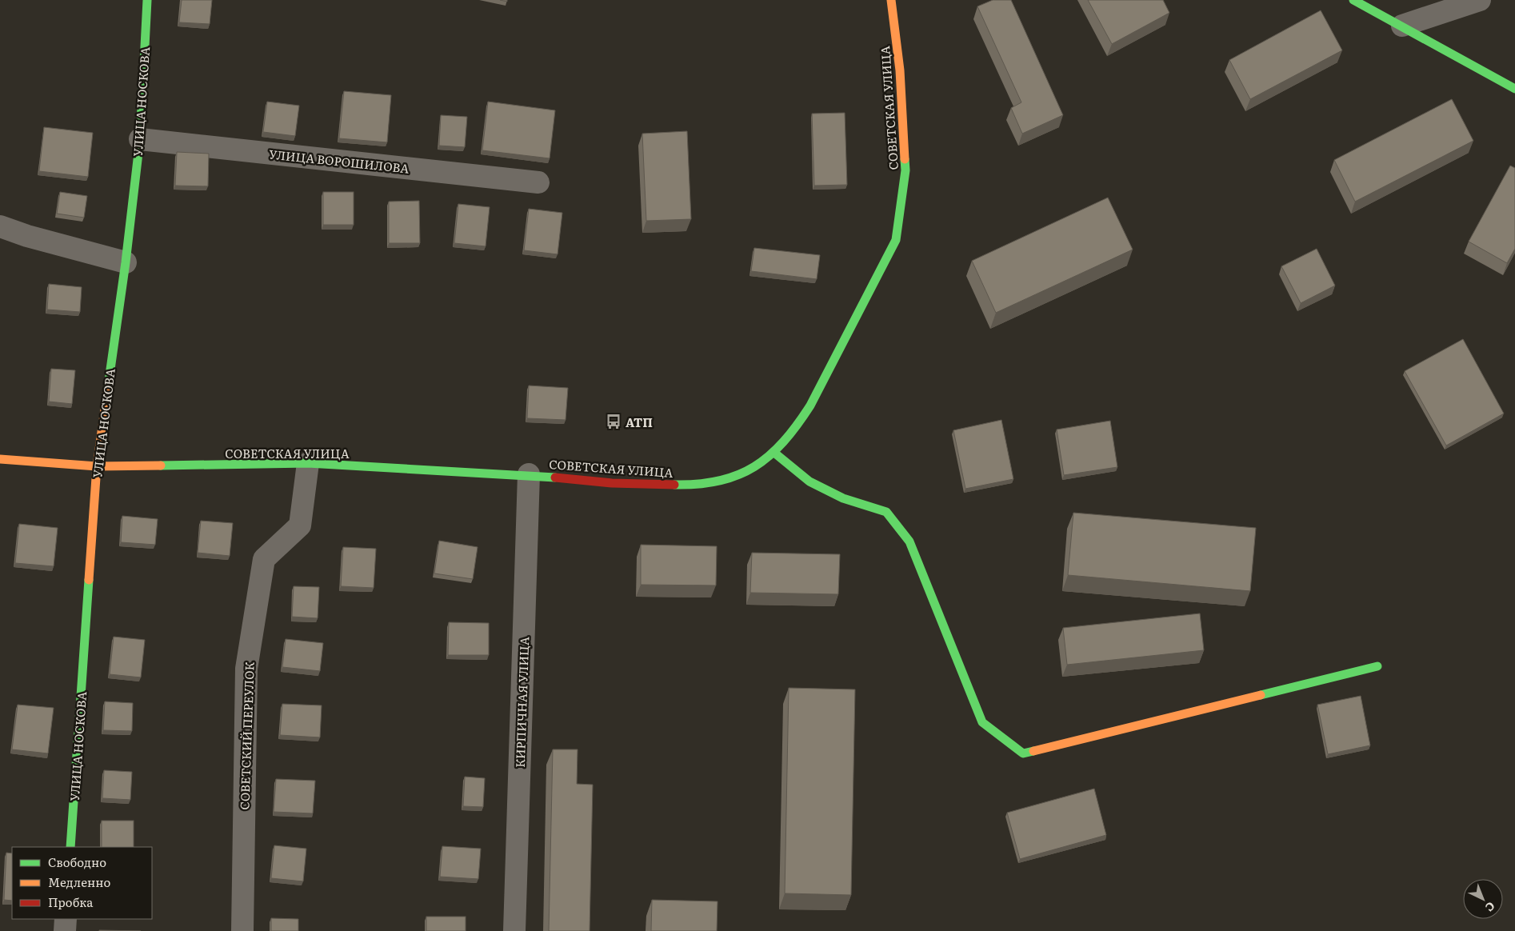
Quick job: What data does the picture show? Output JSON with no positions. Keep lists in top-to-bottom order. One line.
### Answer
{"streets":{"street":["УЛИЦА НОСКОВА","СОВЕТСКАЯ УЛИЦА","УЛИЦА ВОРОШИЛОВА","КИРПИЧНАЯ УЛИЦА","СОВЕТСКИЙ ПЕРЕУЛОК"]},"crossings":[["УЛИЦА НОСКОВА","СОВЕТСКАЯ УЛИЦА"],["УЛИЦА НОСКОВА","УЛИЦА ВОРОШИЛОВА"],["СОВЕТСКАЯ УЛИЦА","КИРПИЧНАЯ УЛИЦА"],["СОВЕТСКАЯ УЛИЦА","СОВЕТСКИЙ ПЕРЕУЛОК"]],"places":{"bus stop":["АТП"]},"legend":["Свободно","Медленно","Пробка"],"north":"bottom right"}
